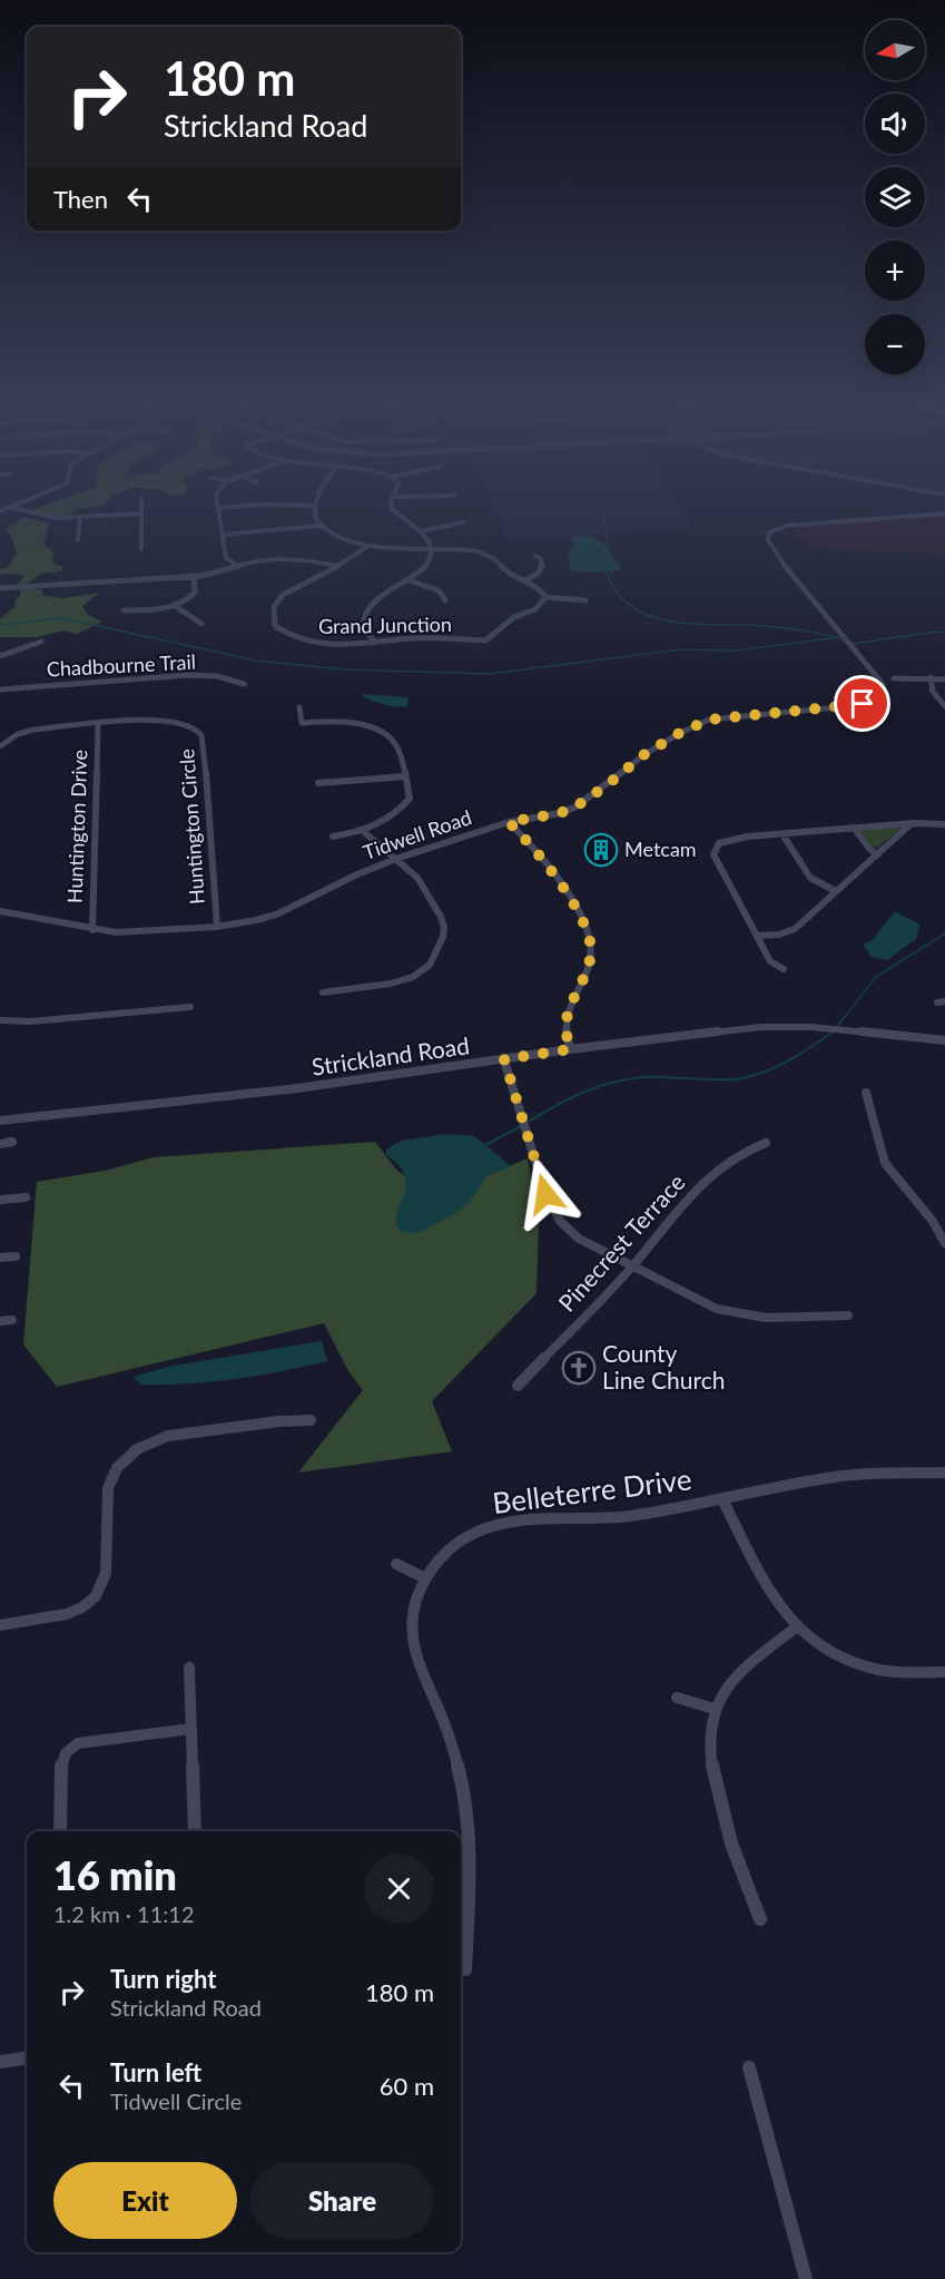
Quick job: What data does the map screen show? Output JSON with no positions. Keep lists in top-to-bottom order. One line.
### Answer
{"streets":{"street":["Grand Junction","Chadbourne Trail","Huntington Drive","Huntington Circle","Tidwell Road","Strickland Road","Pinecrest Terrace","Belleterre Drive"]},"crossings":[["Huntington Drive","Huntington Circle"],["Huntington Drive","Tidwell Road"],["Huntington Circle","Tidwell Road"]],"places":{"building":["Metcam"],"church":["County Line Church"]},"north":"left","page":{"map_buttons":["+","−"],"turn":["180 m","Strickland Road"],"then":"Then","heading":["16 min","1.2 km · 11:12"],"list":[{"name":"Turn right","note":"Strickland Road","value":"180 m"},{"name":"Turn left","note":"Tidwell Circle","value":"60 m"}],"buttons":["Exit","Share"]}}
